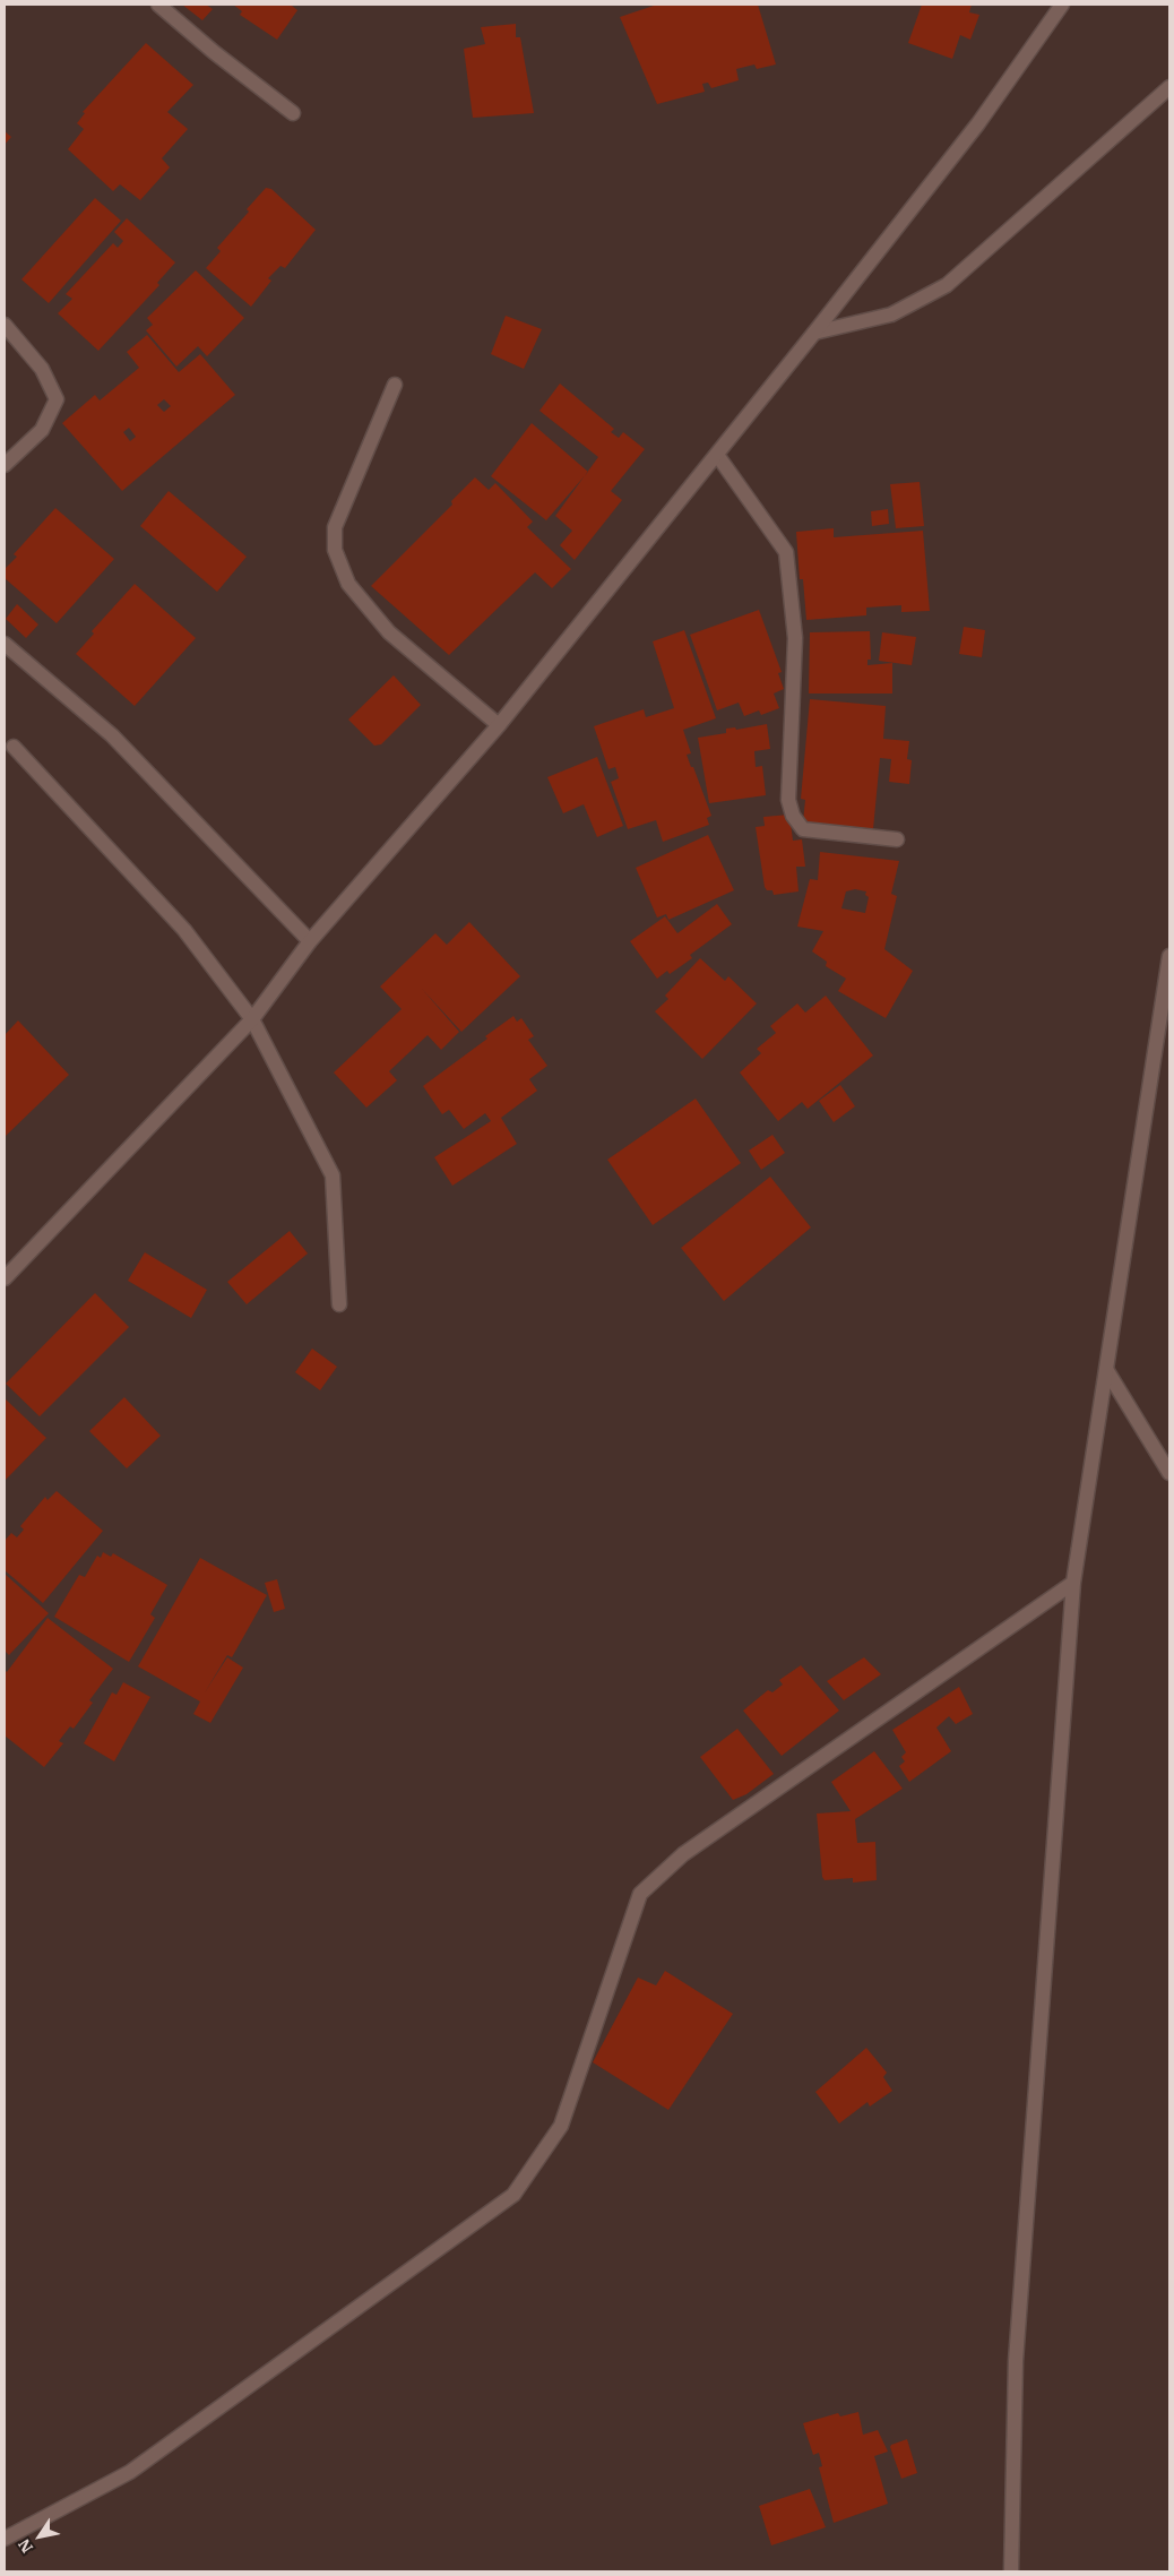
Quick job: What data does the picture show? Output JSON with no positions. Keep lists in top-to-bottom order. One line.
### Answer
{"north":"bottom left"}
